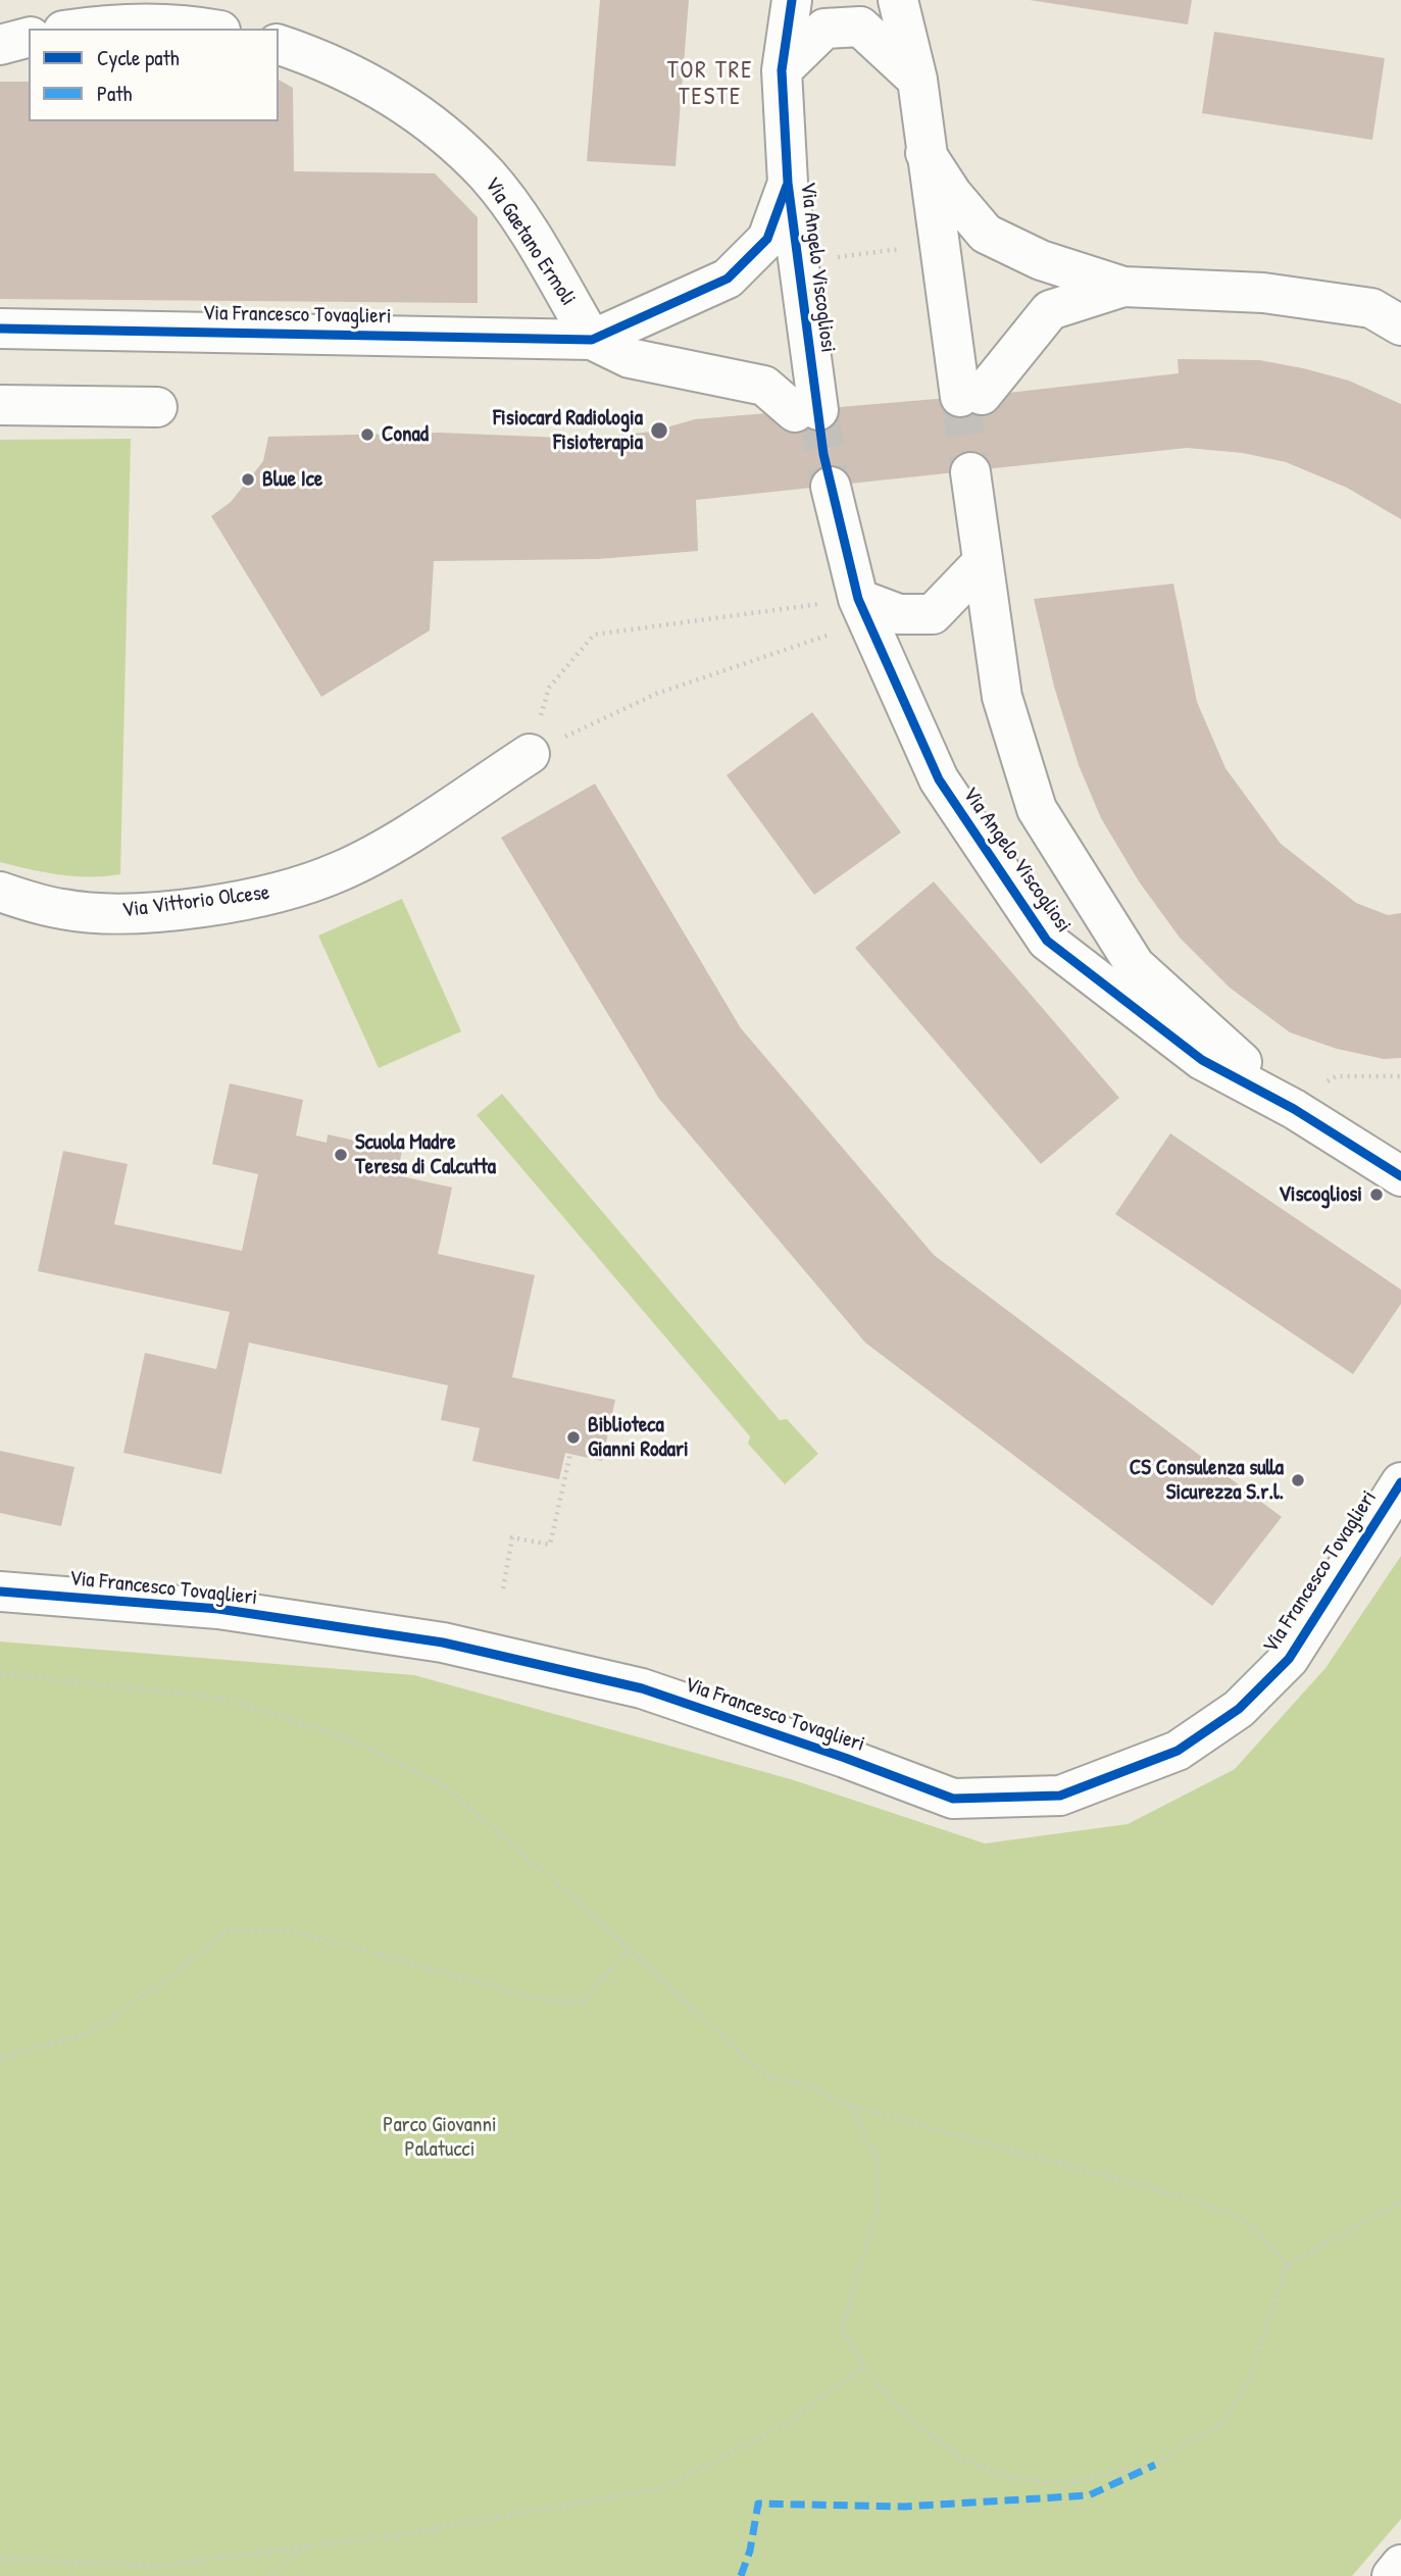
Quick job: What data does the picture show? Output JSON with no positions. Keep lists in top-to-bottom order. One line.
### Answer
{"streets":{"street":["Via Gaetano Ermoli","Via Angelo Viscogliosi","Via Francesco Tovaglieri","Via Vittorio Olcese"]},"crossings":[["Via Gaetano Ermoli","Via Angelo Viscogliosi"],["Via Gaetano Ermoli","Via Francesco Tovaglieri"],["Via Angelo Viscogliosi","Via Francesco Tovaglieri"]],"districts":["TOR TRE TESTE"],"parks":["Parco Giovanni Palatucci"],"places":["Fisiocard Radiologia Fisioterapia","Conad","Blue Ice","Scuola Madre Teresa di Calcutta","Viscogliosi","Biblioteca Gianni Rodari","CS Consulenza sulla Sicurezza S.r.l."],"legend":["Cycle path","Path"]}
